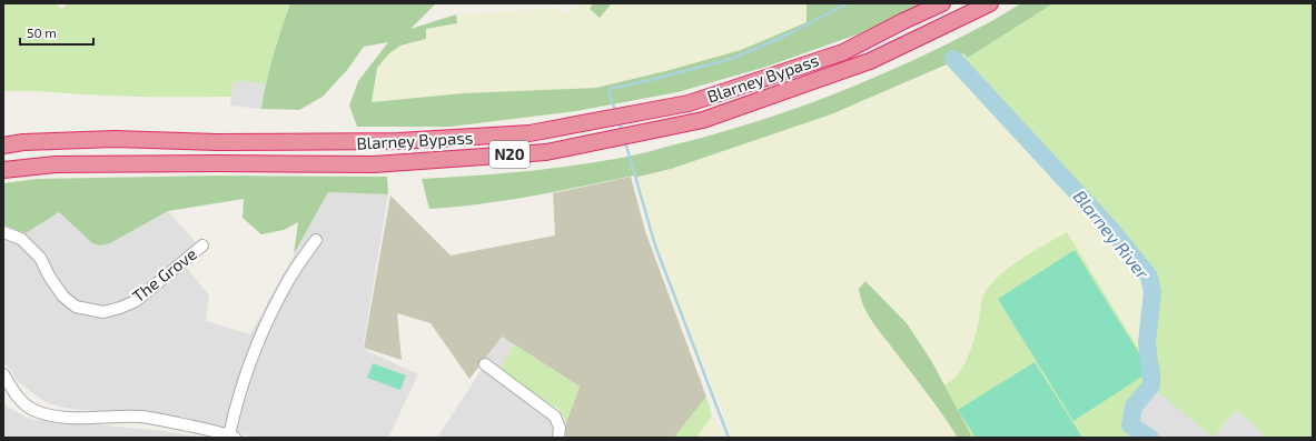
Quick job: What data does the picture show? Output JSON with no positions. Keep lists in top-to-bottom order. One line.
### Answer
{"streets":{"highway":["Blarney Bypass","N20"],"street":["The Grove"]},"water":["Blarney River"],"scale_bar":"50 m"}
